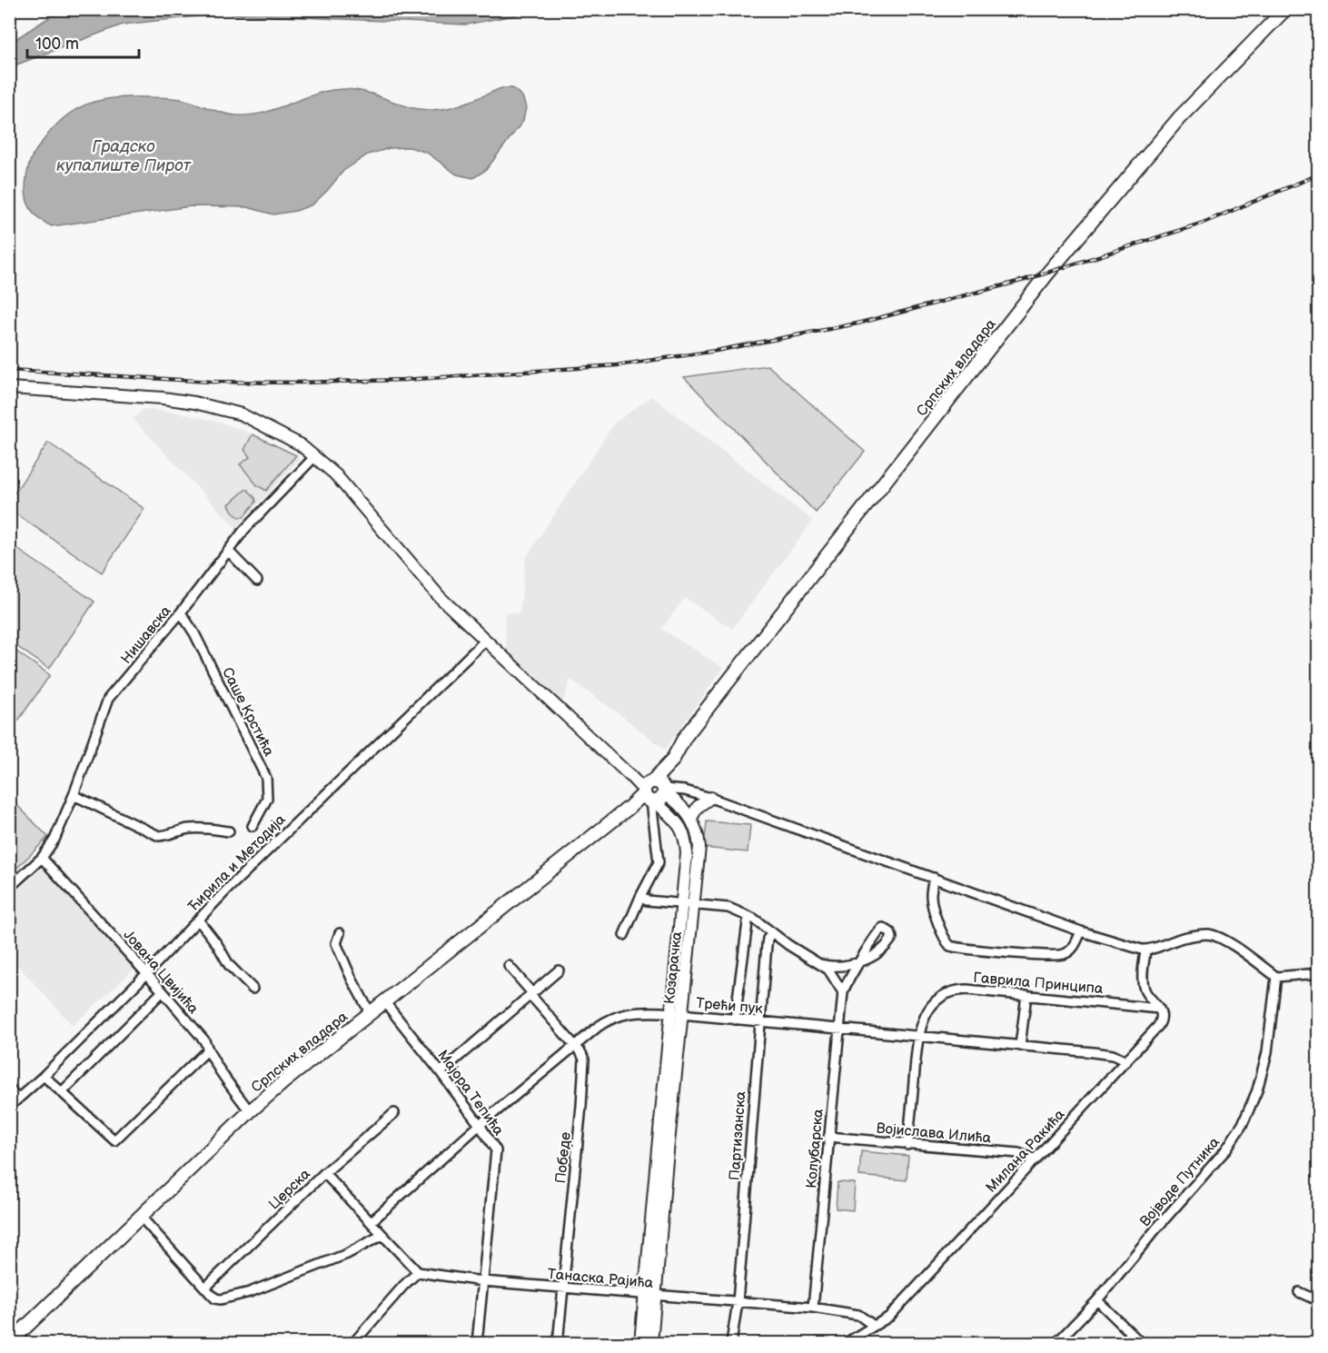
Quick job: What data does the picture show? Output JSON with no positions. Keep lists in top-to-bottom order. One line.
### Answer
{"streets":{"main road":["Српских владара"],"street":["Нишавска","Саше Крстића","Ћирила и Методија","Козарачка","Јована Цвијића","Гаврила Принципа","Трећи пук","Мајора Тепића","Војислава Илића","Партизанска","Колубарска","Милана Ракића","Победе","Војводе Путника","Церска","Танаска Рајића"]},"crossings":[["Српских владара","Козарачка"],["Српских владара","Јована Цвијића"],["Српских владара","Мајора Тепића"],["Нишавска","Саше Крстића"],["Нишавска","Јована Цвијића"],["Ћирила и Методија","Јована Цвијића"],["Козарачка","Трећи пук"],["Козарачка","Танаска Рајића"],["Гаврила Принципа","Трећи пук"],["Гаврила Принципа","Војислава Илића"],["Гаврила Принципа","Милана Ракића"],["Трећи пук","Мајора Тепића"],["Трећи пук","Партизанска"],["Трећи пук","Колубарска"],["Трећи пук","Милана Ракића"],["Трећи пук","Победе"],["Мајора Тепића","Танаска Рајића"],["Војислава Илића","Колубарска"],["Војислава Илића","Милана Ракића"],["Партизанска","Танаска Рајића"],["Колубарска","Танаска Рајића"],["Милана Ракића","Танаска Рајића"],["Победе","Танаска Рајића"]],"water":["Градско купалиште Пирот"],"scale_bar":"100 m"}
